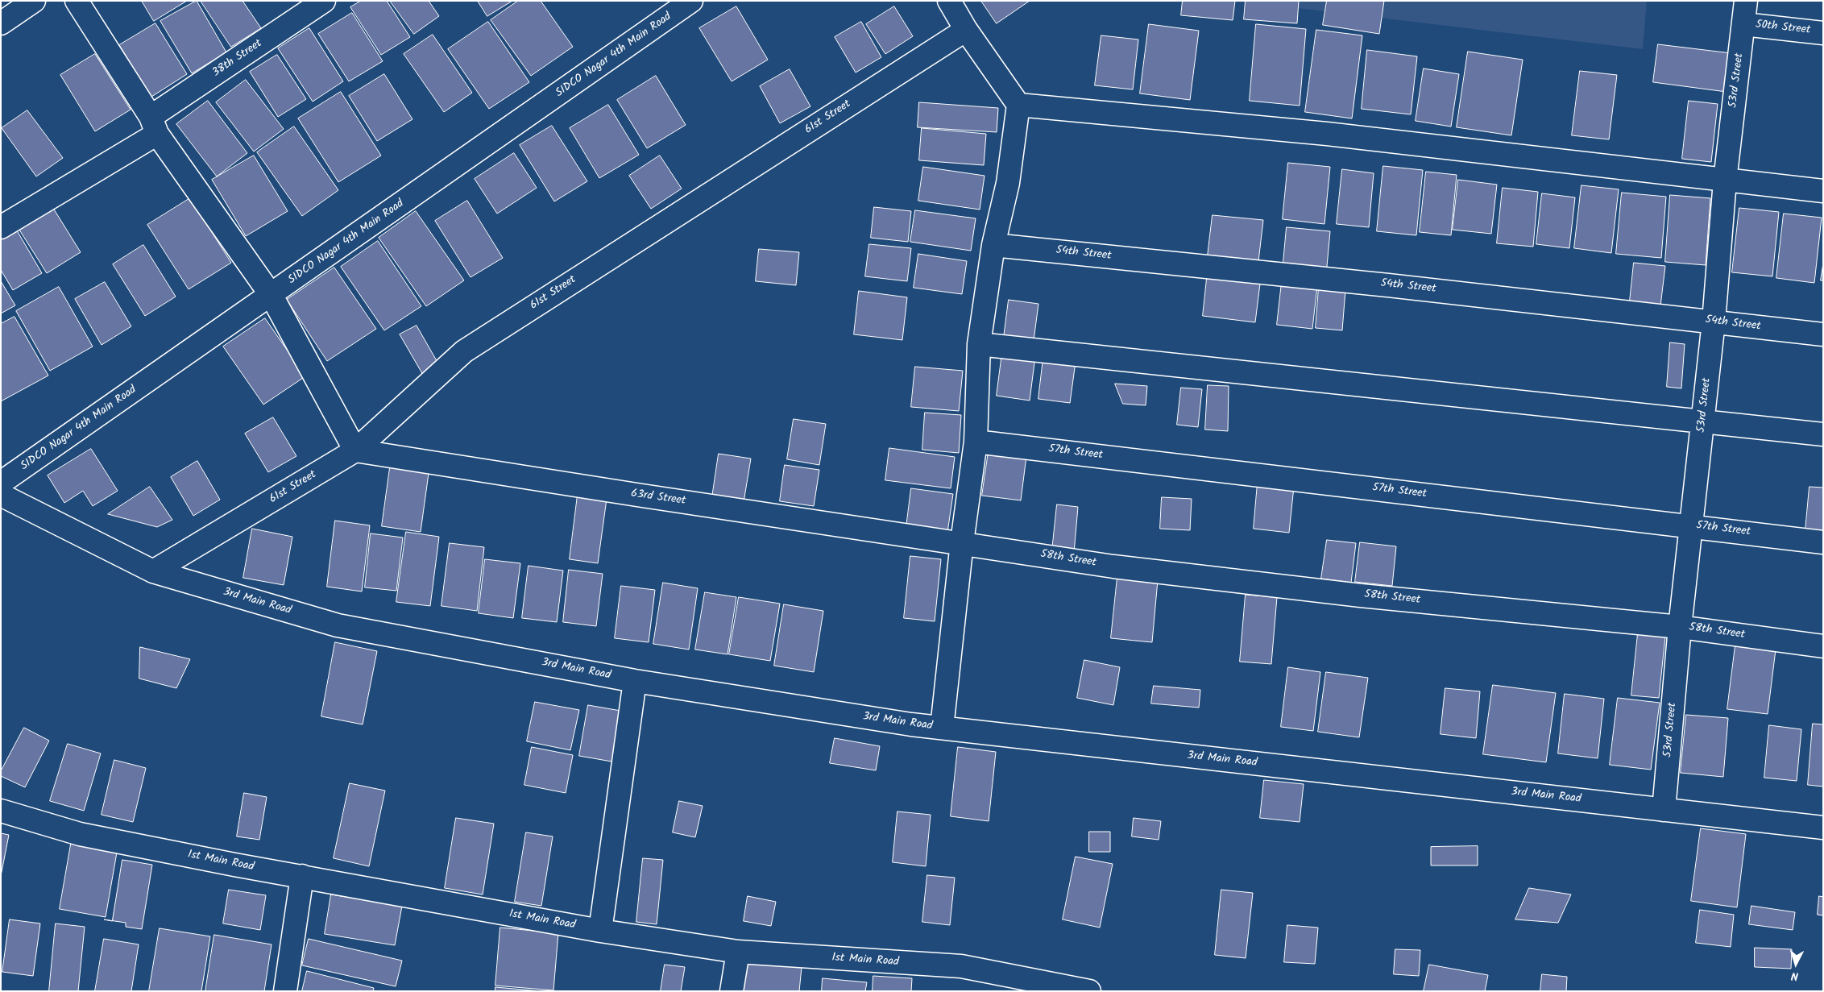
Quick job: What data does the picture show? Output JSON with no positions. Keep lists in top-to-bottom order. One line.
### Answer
{"streets":{"street":["50th Street","SIDCO Nagar 4th Main Road","38th Street","53rd Street","61st Street","54th Street","57th Street","63rd Street","58th Street","3rd Main Road","1st Main Road"]},"crossings":[["50th Street","53rd Street"],["53rd Street","54th Street"],["53rd Street","57th Street"],["53rd Street","58th Street"],["53rd Street","3rd Main Road"],["61st Street","63rd Street"],["61st Street","3rd Main Road"],["63rd Street","58th Street"]],"north":"bottom"}
